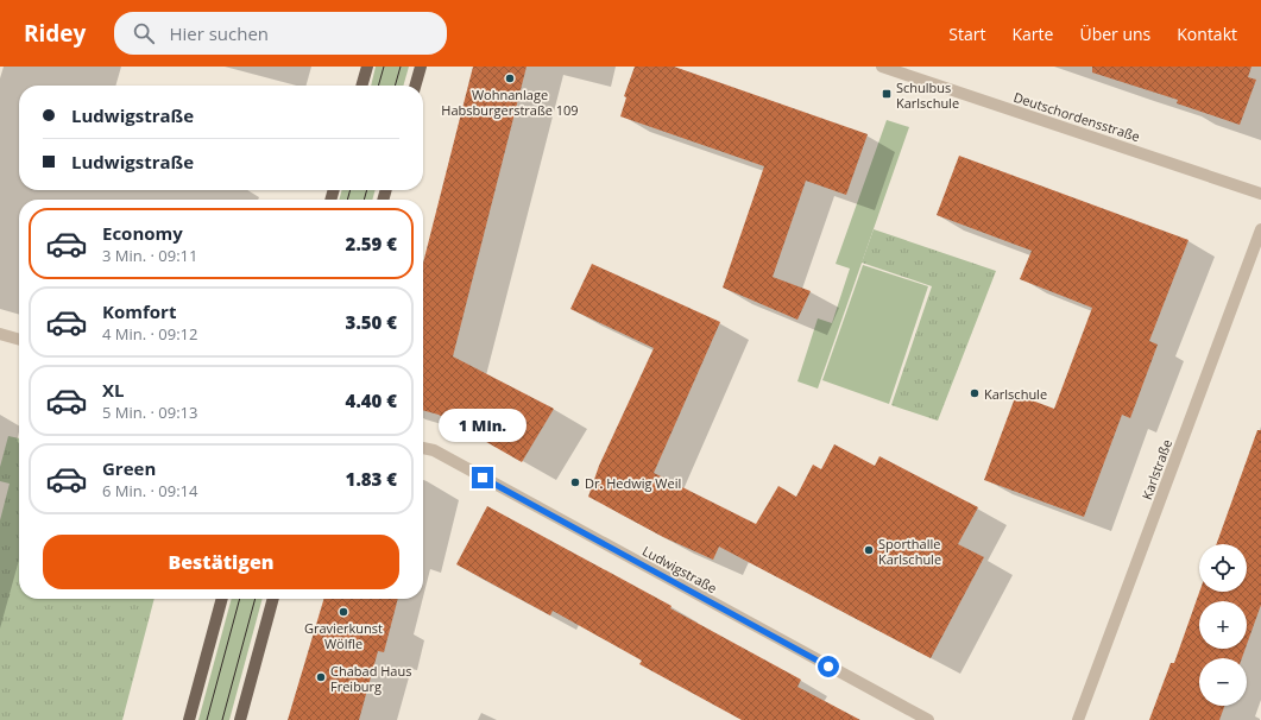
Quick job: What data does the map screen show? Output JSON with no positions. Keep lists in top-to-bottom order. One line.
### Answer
{"streets":{"street":["Deutschordensstraße","Karlstraße","Ludwigstraße"]},"places":{"other":["Wohnanlage Habsburgerstraße 109","Karlschule","Dr. Hedwig Weil","Sporthalle Karlschule","Gravierkunst Wölfle","Chabad Haus Freiburg"],"transit":["Schulbus Karlschule"]},"page":{"header":"Ridey","search":"Hier suchen","nav":["Start","Karte","Über uns","Kontakt"],"banner":["Ludwigstraße","Ludwigstraße"],"list":[{"name":"Economy","note":"3 Min. · 09:11","value":"2.59 €"},{"name":"Komfort","note":"4 Min. · 09:12","value":"3.50 €"},{"name":"XL","note":"5 Min. · 09:13","value":"4.40 €"},{"name":"Green","note":"6 Min. · 09:14","value":"1.83 €"}],"bubble":"1 Min.","buttons":"Bestätigen","map_buttons":["+","−"]}}
